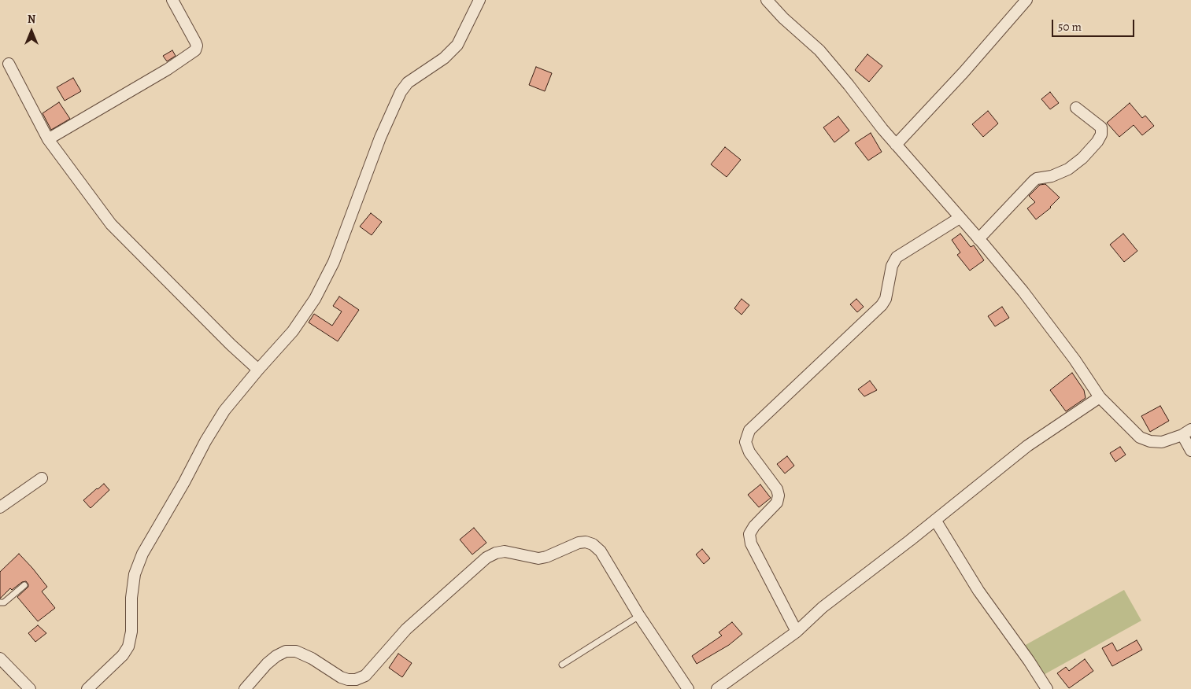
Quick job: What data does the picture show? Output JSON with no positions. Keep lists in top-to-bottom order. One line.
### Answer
{"scale_bar":"50 m","north":"top"}
